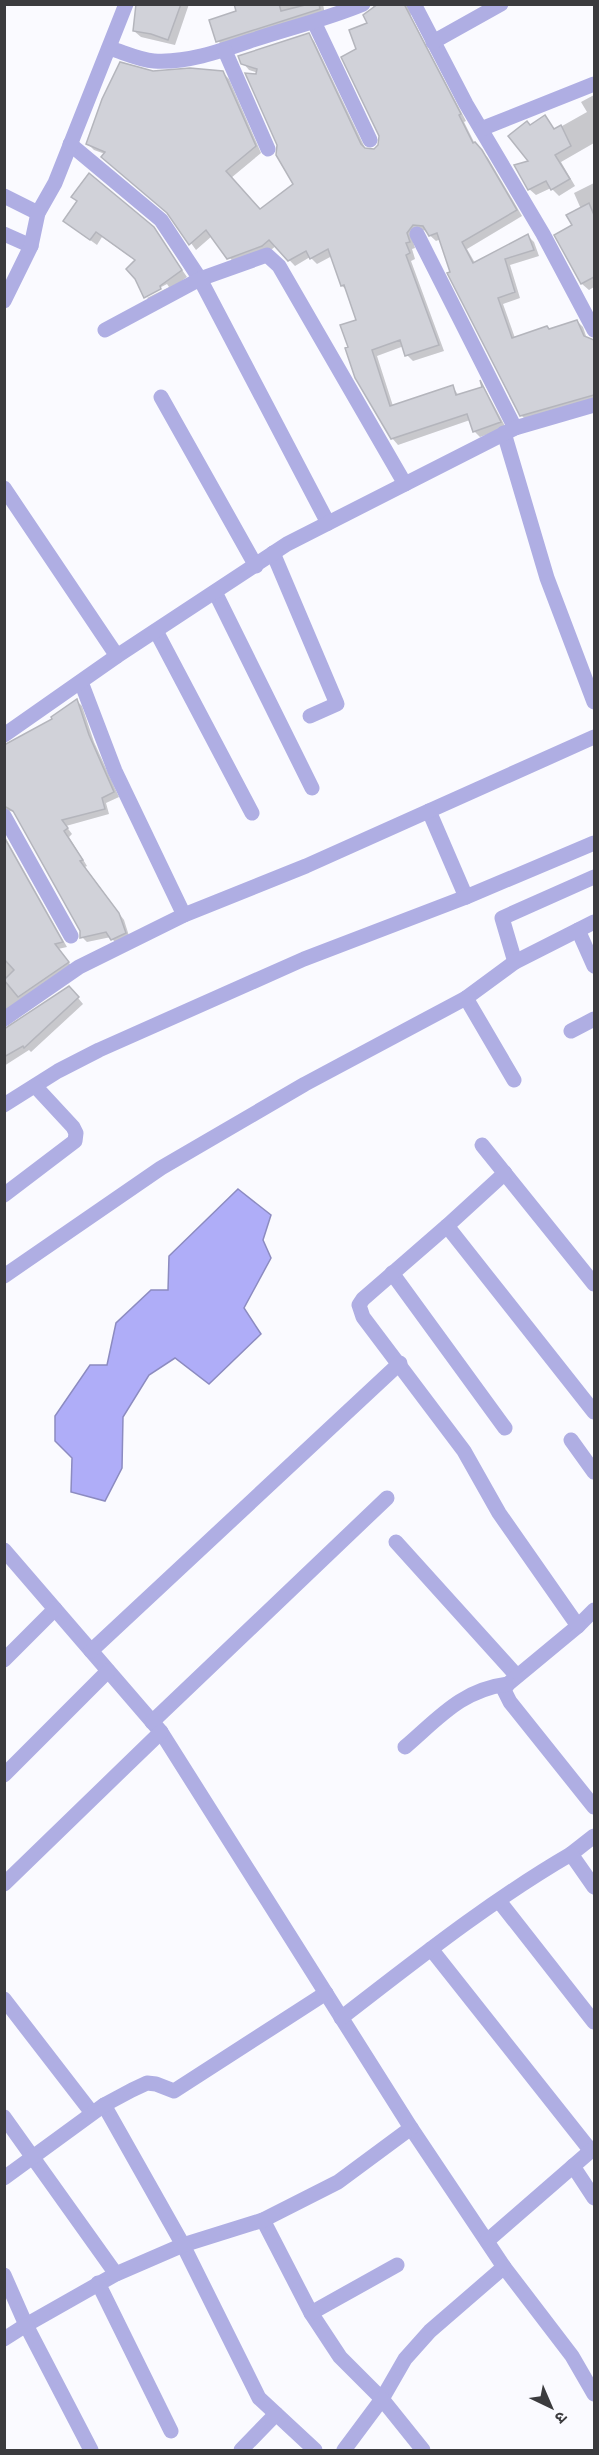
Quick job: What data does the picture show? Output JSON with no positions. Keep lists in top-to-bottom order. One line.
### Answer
{"north":"bottom right"}
